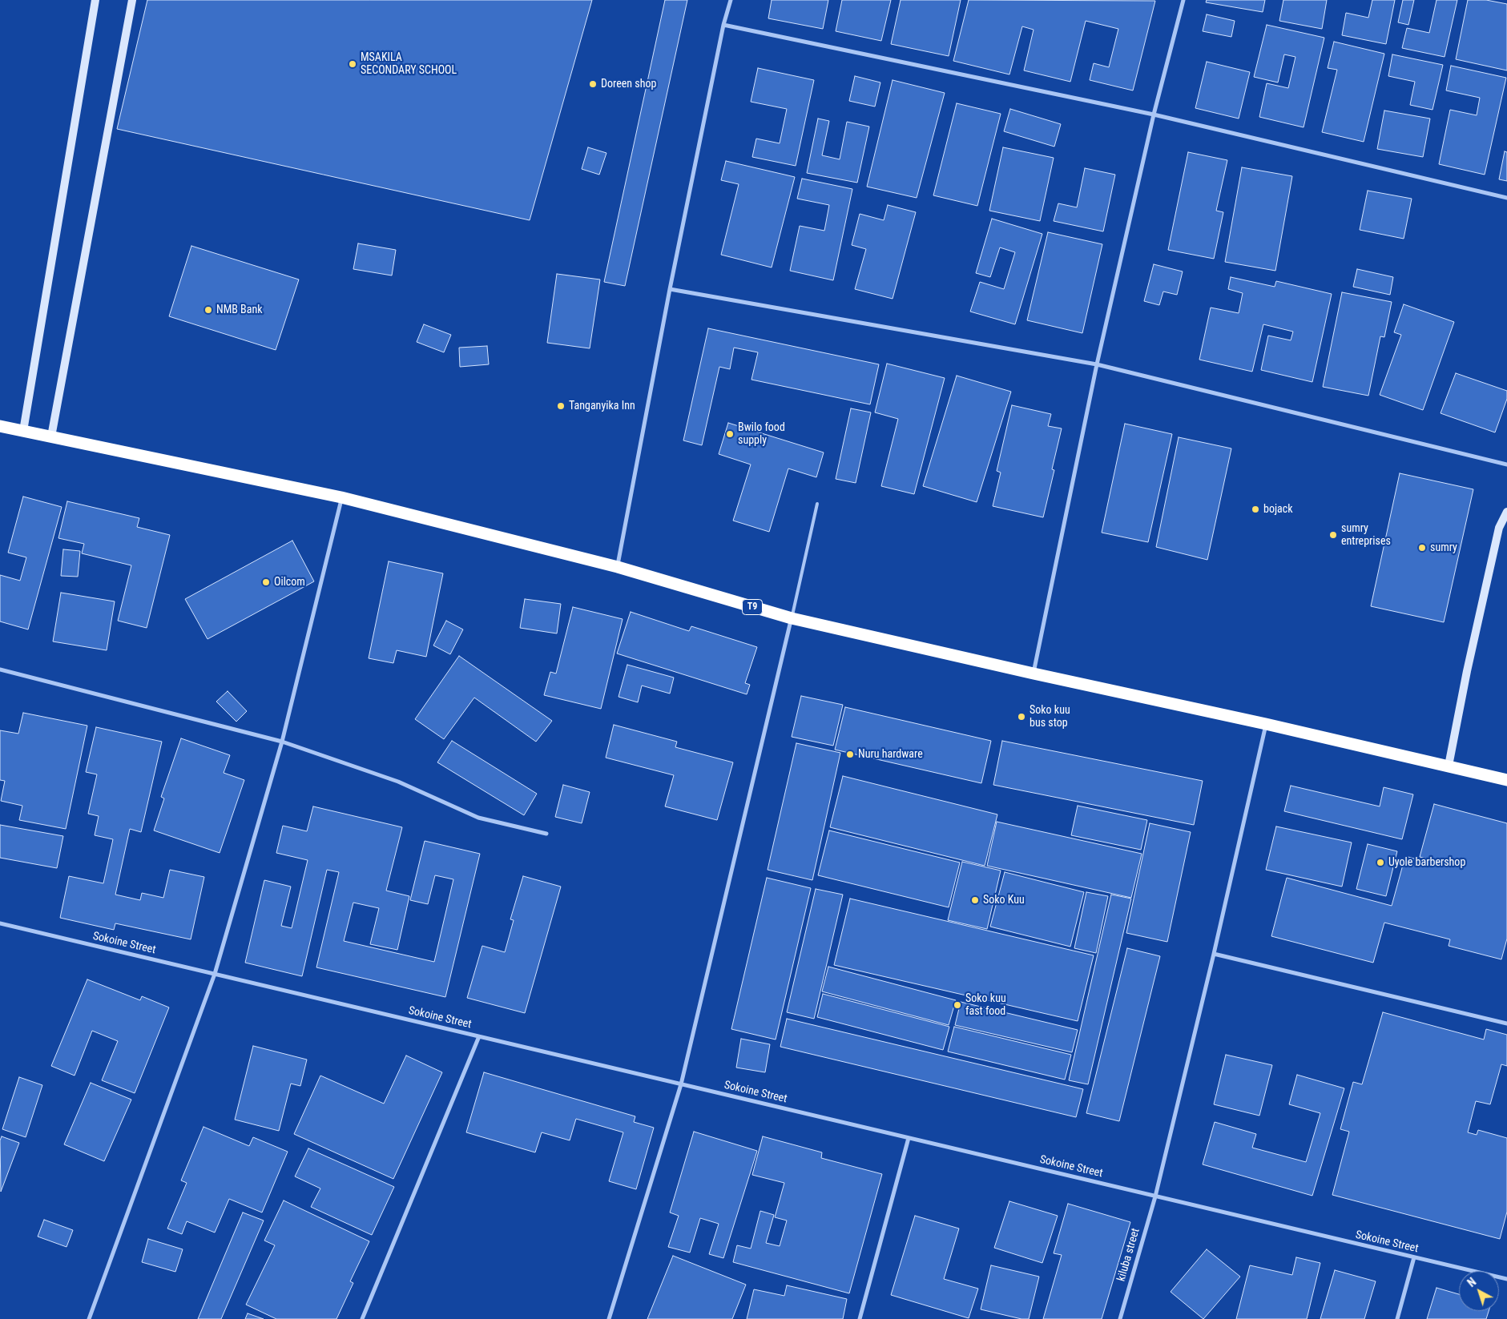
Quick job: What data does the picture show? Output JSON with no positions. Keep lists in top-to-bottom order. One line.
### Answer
{"streets":{"highway":["T9"],"street":["Sokoine Street","kiluba street"]},"crossings":[["T9","kiluba street"],["Sokoine Street","kiluba street"]],"places":["MSAKILA SECONDARY SCHOOL","Doreen shop","NMB Bank","Tanganyika Inn","Bwilo food supply","bojack","sumry entreprises","sumry","Oilcom","Soko kuu bus stop","Nuru hardware","Uyole barbershop","Soko Kuu","Soko kuu fast food"],"north":"top left"}
